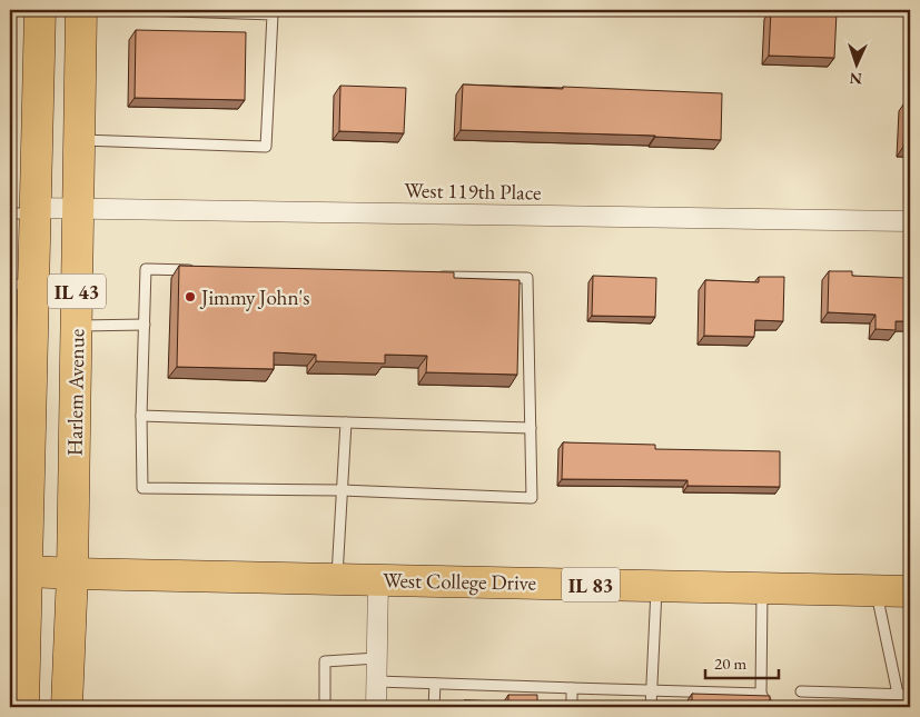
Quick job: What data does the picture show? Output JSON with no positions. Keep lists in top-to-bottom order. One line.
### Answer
{"streets":{"main road":["IL 43","Harlem Avenue","West College Drive","IL 83"],"street":["West 119th Place"]},"crossings":[["West 119th Place","IL 43"],["West 119th Place","Harlem Avenue"],["IL 43","West College Drive"],["Harlem Avenue","West College Drive"]],"places":["Jimmy John's"],"scale_bar":"20 m","north":"bottom"}
